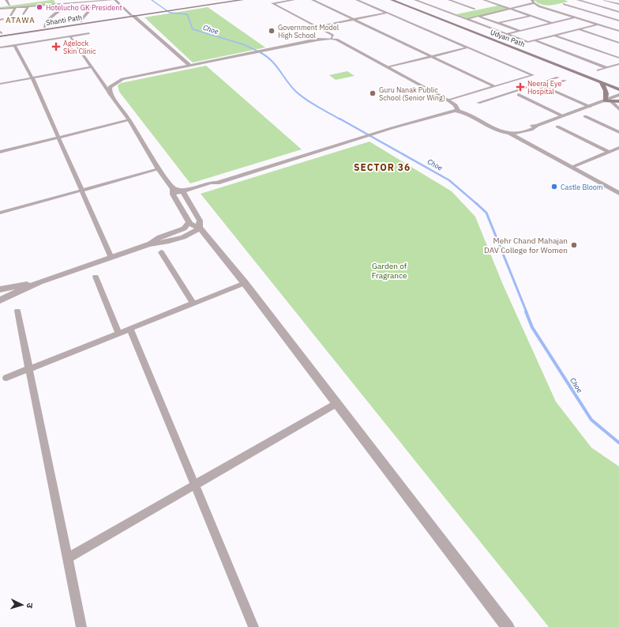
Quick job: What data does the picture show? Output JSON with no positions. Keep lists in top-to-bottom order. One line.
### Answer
{"streets":{"main road":["Shanti Path","Udyan Path"]},"districts":["ATAWA","SECTOR 36"],"water":["Choe"],"parks":["Garden of Fragrance"],"places":{"other":["Hotelucho GK President","Government Model High School","Guru Nanak Public School (Senior Wing)","Castle Bloom","Mehr Chand Mahajan DAV College for Women"],"health":["Agelock Skin Clinic","Neeraj Eye Hospital"]},"north":"right"}
